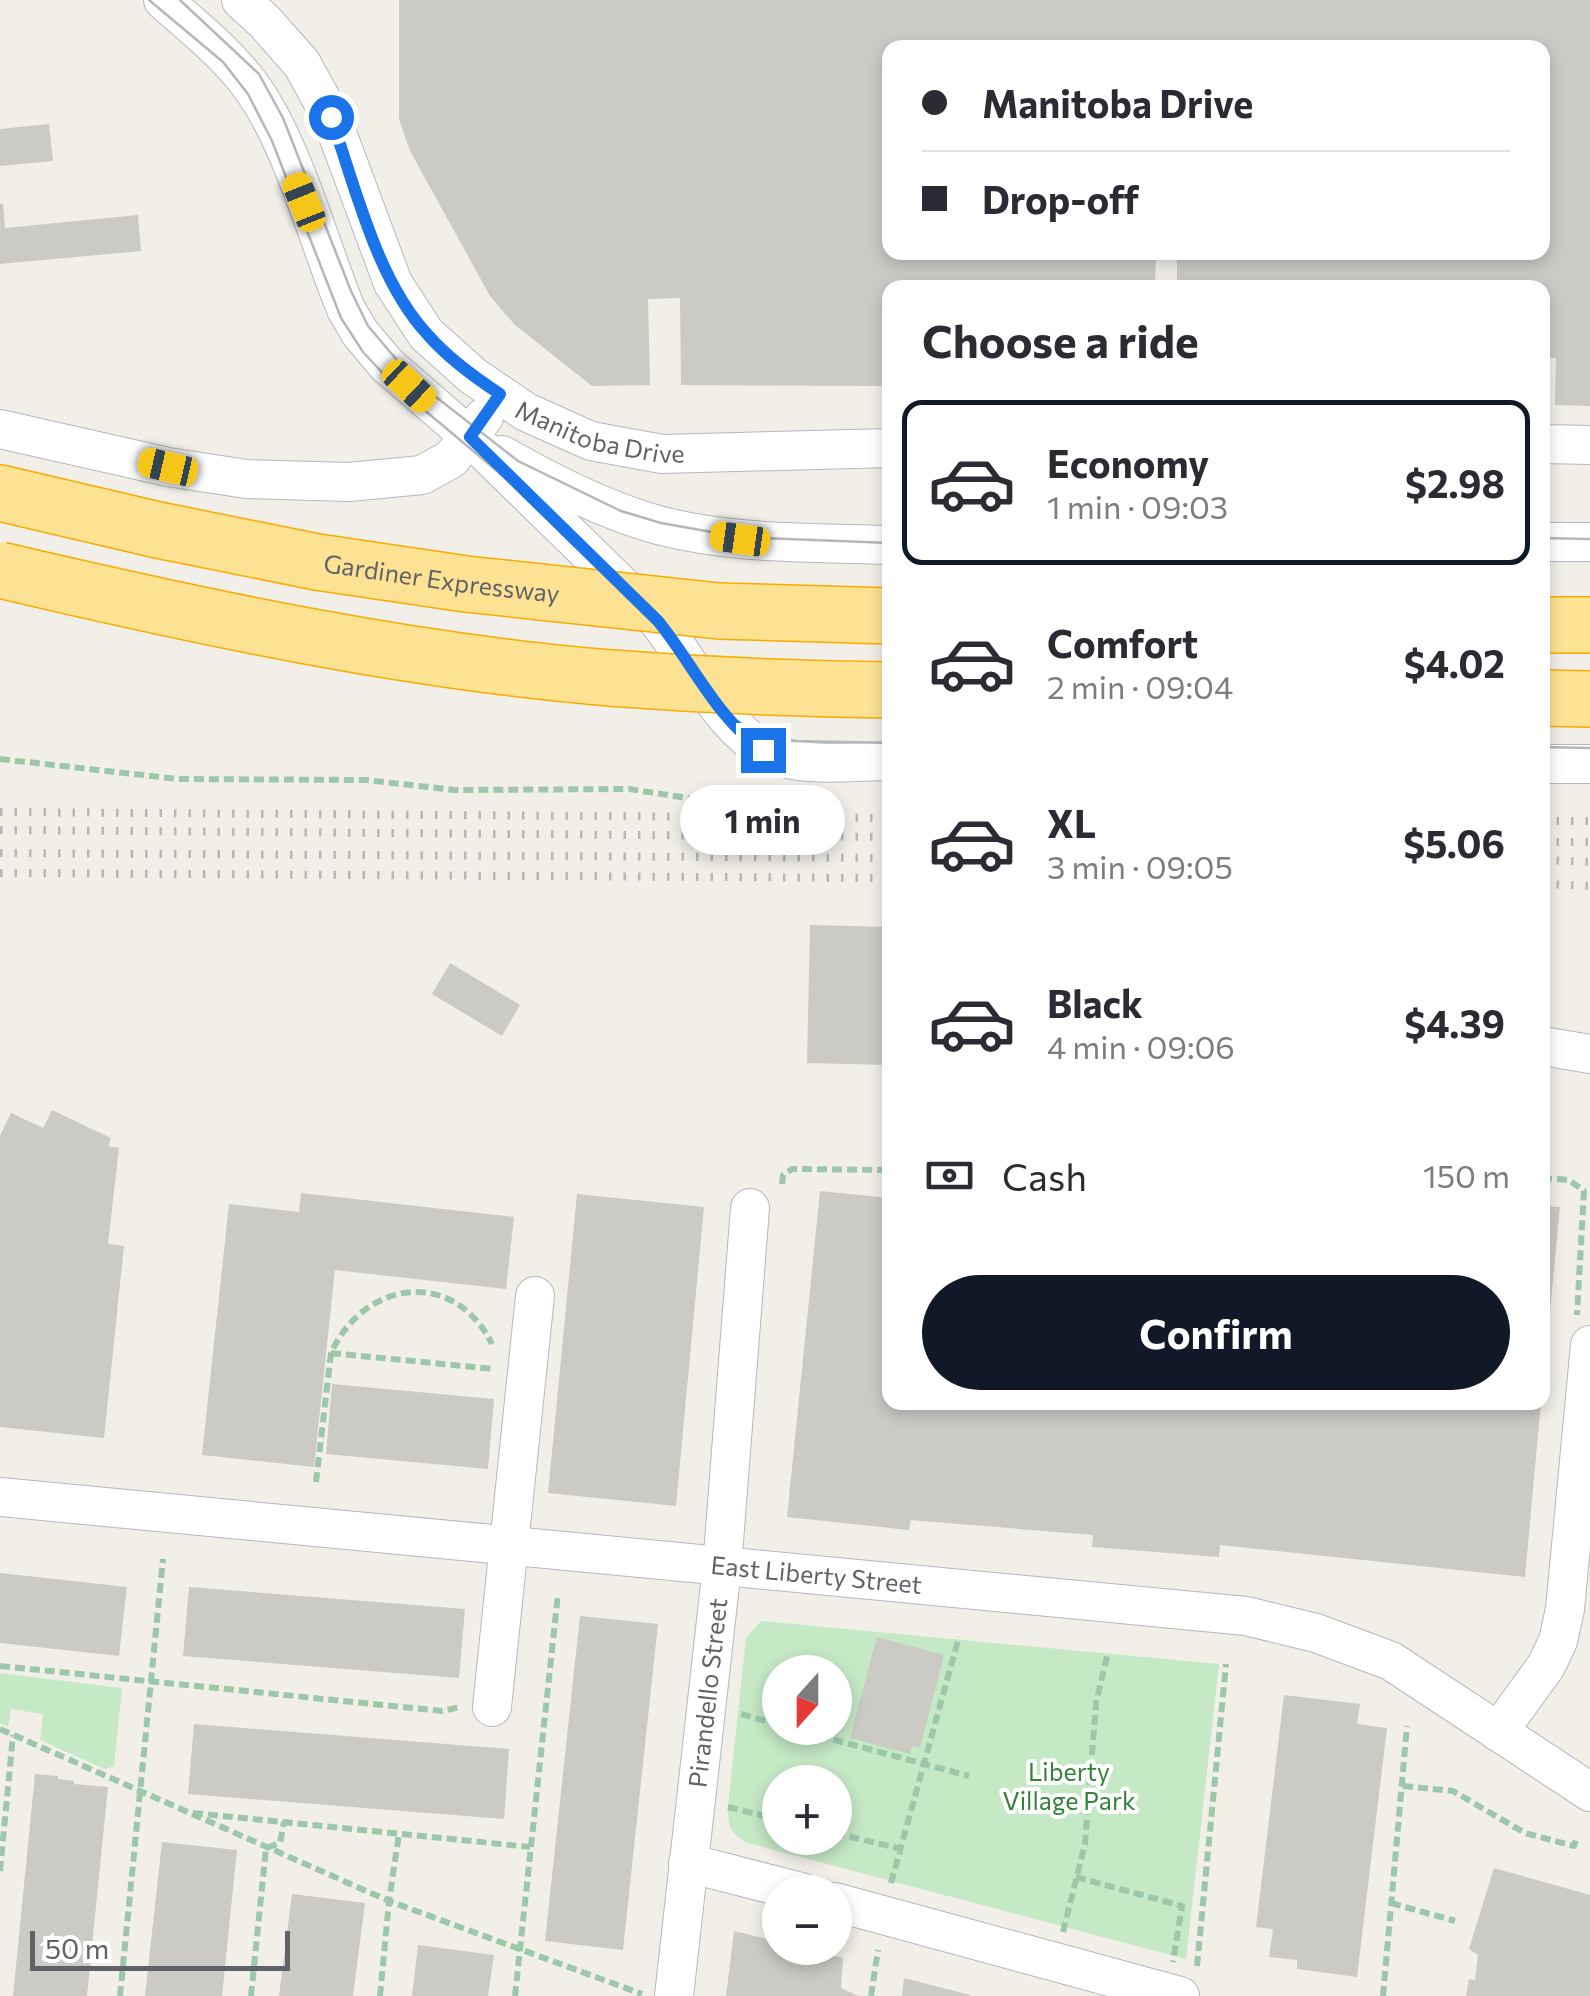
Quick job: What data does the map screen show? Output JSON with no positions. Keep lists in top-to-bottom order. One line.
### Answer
{"streets":{"highway":["Gardiner Expressway"],"street":["Manitoba Drive","East Liberty Street","Pirandello Street"]},"crossings":[["East Liberty Street","Pirandello Street"]],"parks":["Liberty Village Park"],"scale_bar":"50 m","north":"bottom","page":{"banner":["Manitoba Drive","Drop-off"],"heading":"Choose a ride","list":[{"name":"Economy","note":"1 min · 09:03","value":"$2.98"},{"name":"Comfort","note":"2 min · 09:04","value":"$4.02"},{"name":"XL","note":"3 min · 09:05","value":"$5.06"},{"name":"Black","note":"4 min · 09:06","value":"$4.39"}],"bubble":"1 min","pay":["Cash","150 m"],"buttons":"Confirm","map_buttons":["+","−"],"scale":"50 m"}}
